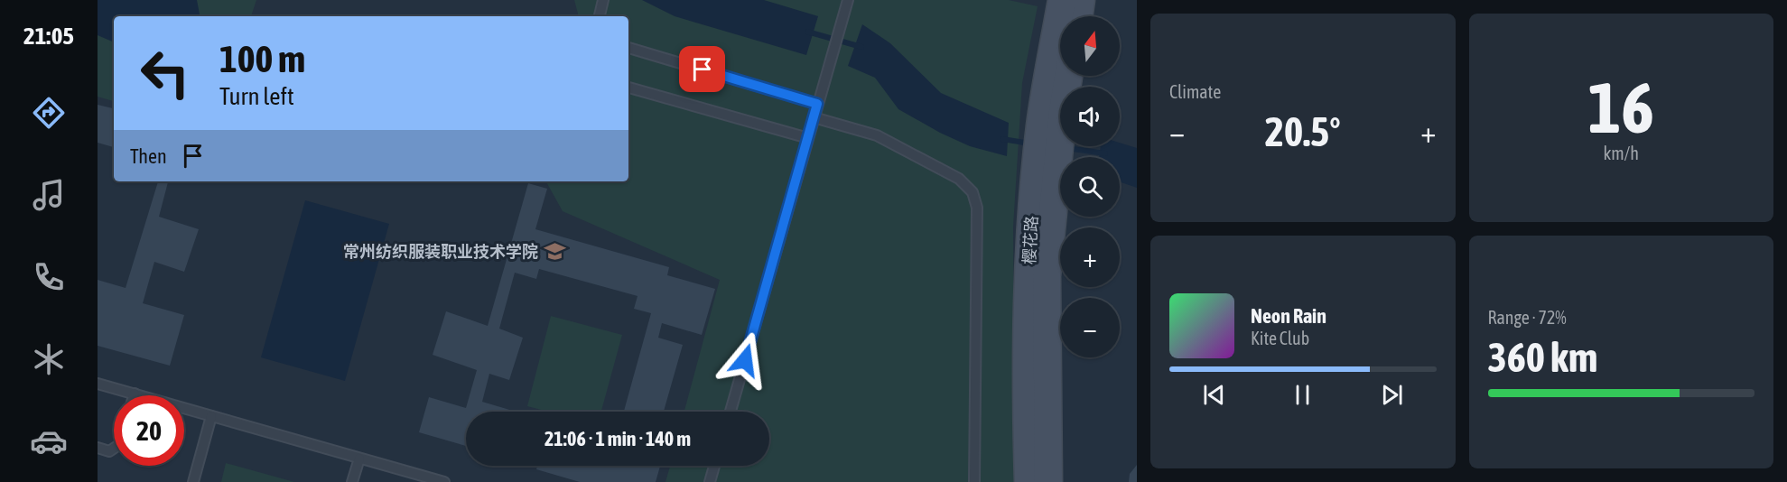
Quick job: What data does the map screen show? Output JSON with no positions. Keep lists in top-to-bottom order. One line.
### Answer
{"streets":{"street":["樱花路"]},"places":{"school or university":["常州纺织服装职业技术学院"]},"north":"top","page":{"tabs":"21:05","tile":["Climate",["16","km/h"],["Range · 72%","360 km"]],"map_buttons":["+","−"],"turn":["100 m","Turn left"],"heat":["−","20.5°","+"],"then":"Then","song":["Neon Rain","Kite Club"],"limit":"20","trip":"21:06 · 1 min · 140 m"}}
